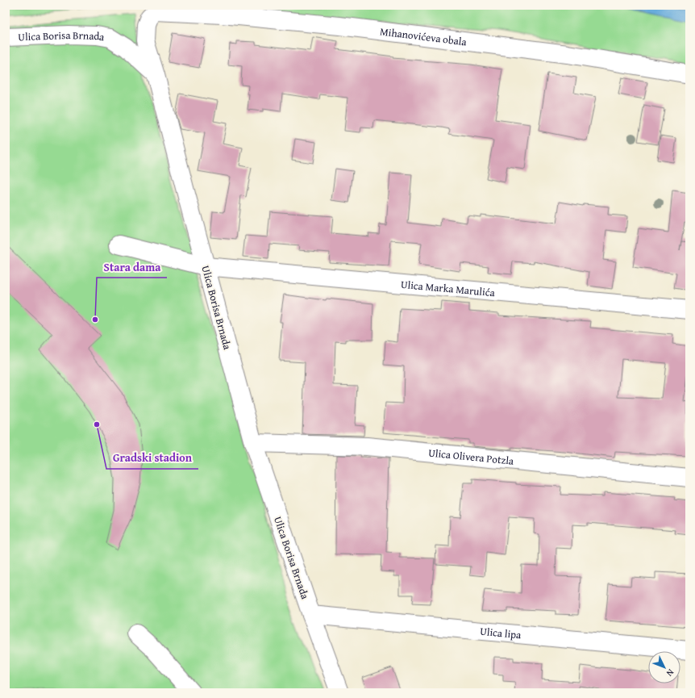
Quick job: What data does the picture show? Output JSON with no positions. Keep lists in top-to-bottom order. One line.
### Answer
{"streets":{"street":["Mihanovićeva obala","Ulica Borisa Brnada","Ulica Marka Marulića","Ulica Olivera Potzla","Ulica lipa"]},"crossings":[["Mihanovićeva obala","Ulica Borisa Brnada"],["Ulica Borisa Brnada","Ulica Marka Marulića"],["Ulica Borisa Brnada","Ulica Olivera Potzla"],["Ulica Borisa Brnada","Ulica lipa"]],"places":["Stara dama","Gradski stadion"],"north":"bottom right"}
